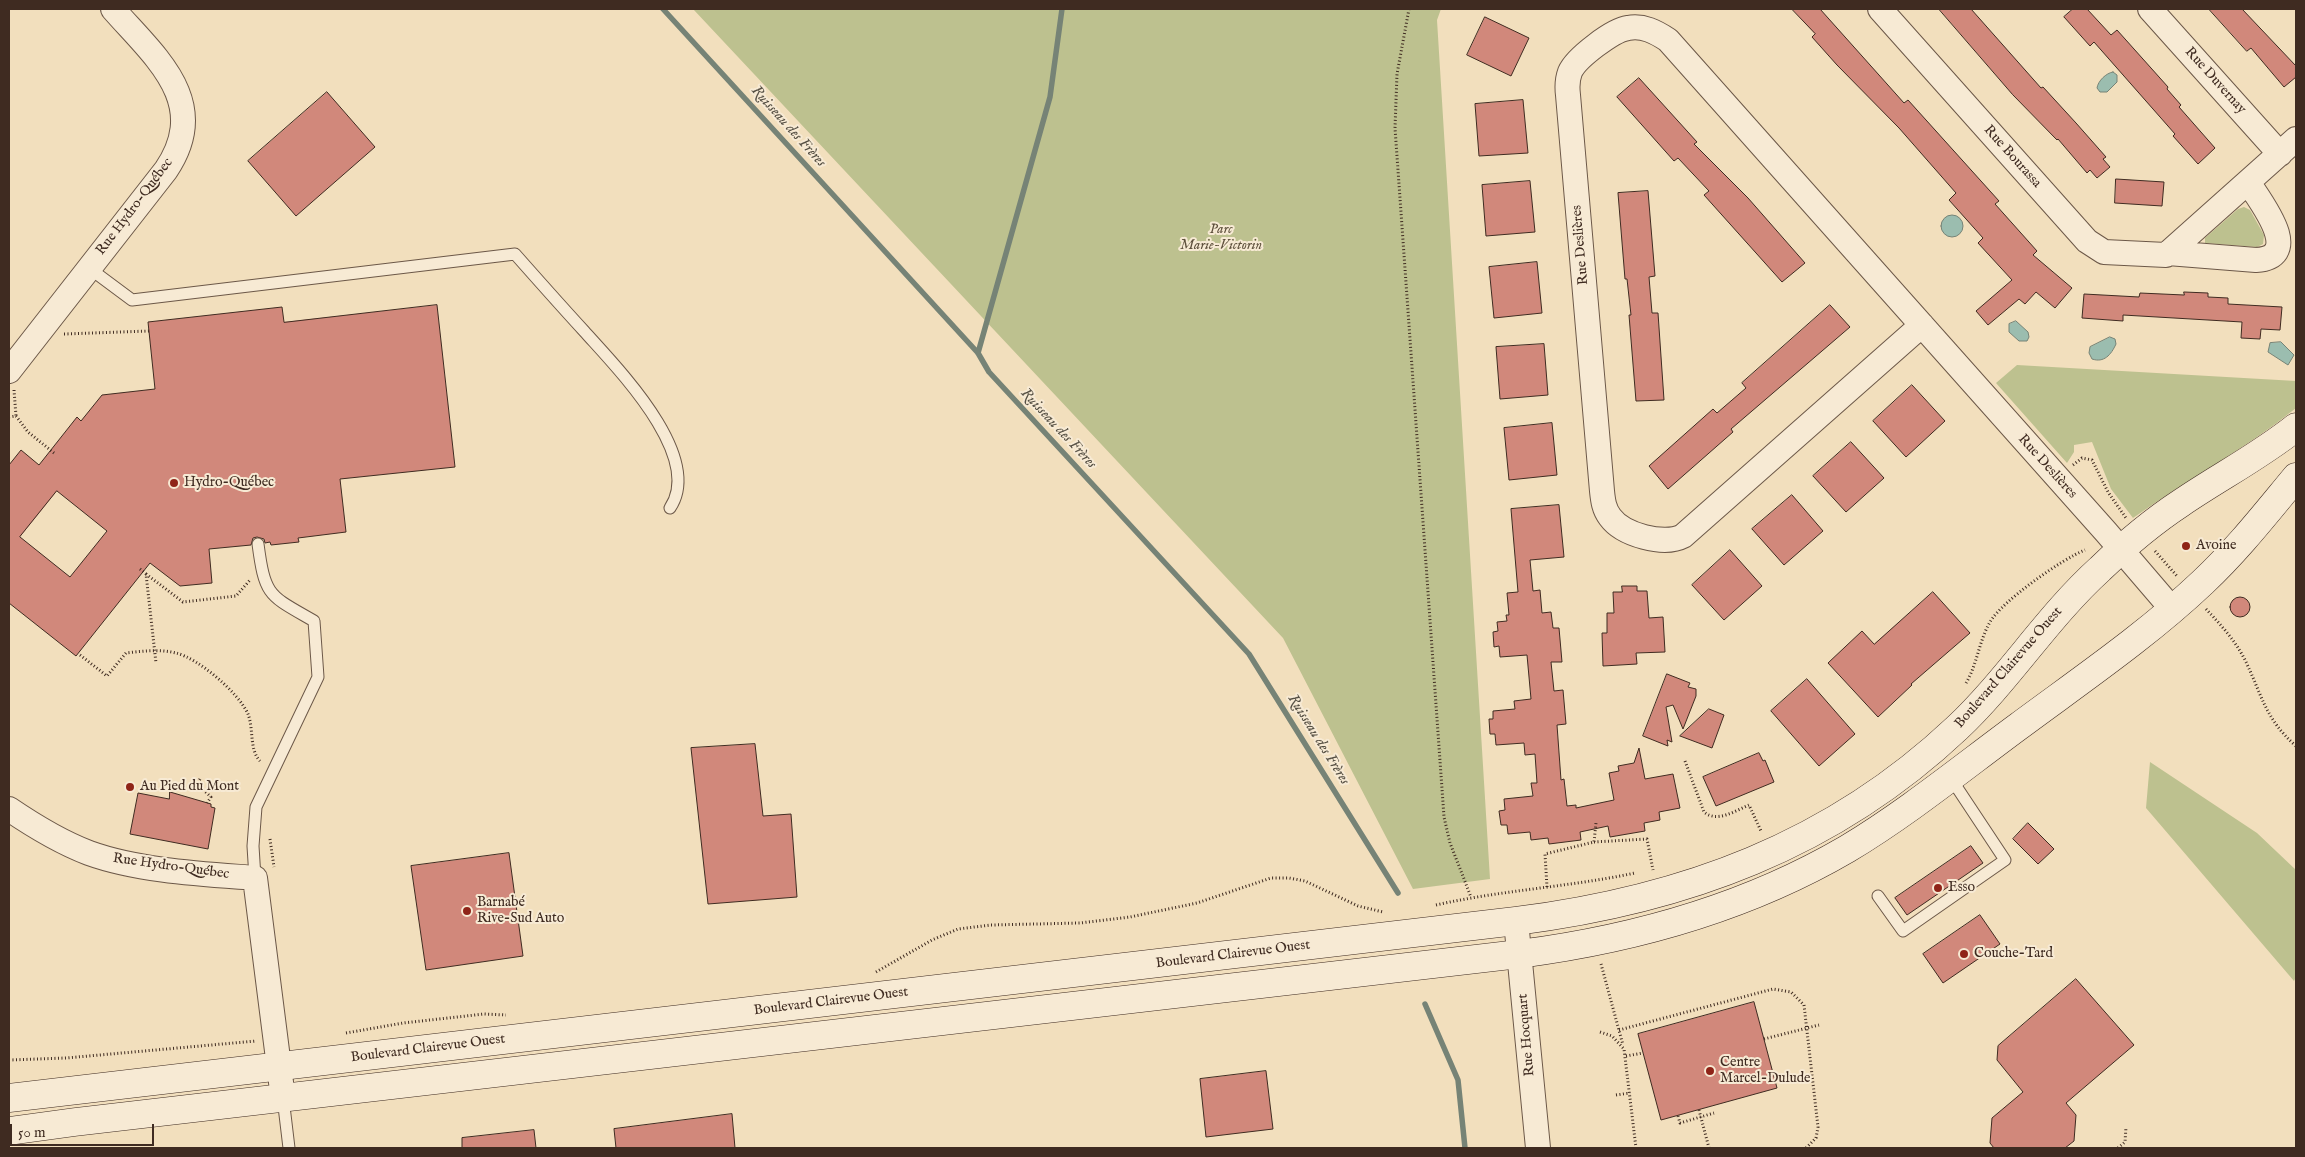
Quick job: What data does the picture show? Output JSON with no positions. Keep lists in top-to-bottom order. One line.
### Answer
{"streets":{"street":["Rue Duvernay","Rue Bourassa","Rue Hydro-Québec","Rue Deslières","Boulevard Clairevue Ouest","Rue Hocquart"]},"crossings":[["Rue Deslières","Boulevard Clairevue Ouest"],["Boulevard Clairevue Ouest","Rue Hocquart"]],"water":["Ruisseau des Frères"],"parks":["Parc Marie-Victorin"],"places":["Hydro-Québec","Avoine","Au Pied du Mont","Esso","Barnabé Rive-Sud Auto","Couche-Tard","Centre Marcel-Dulude"],"scale_bar":"50 m"}
